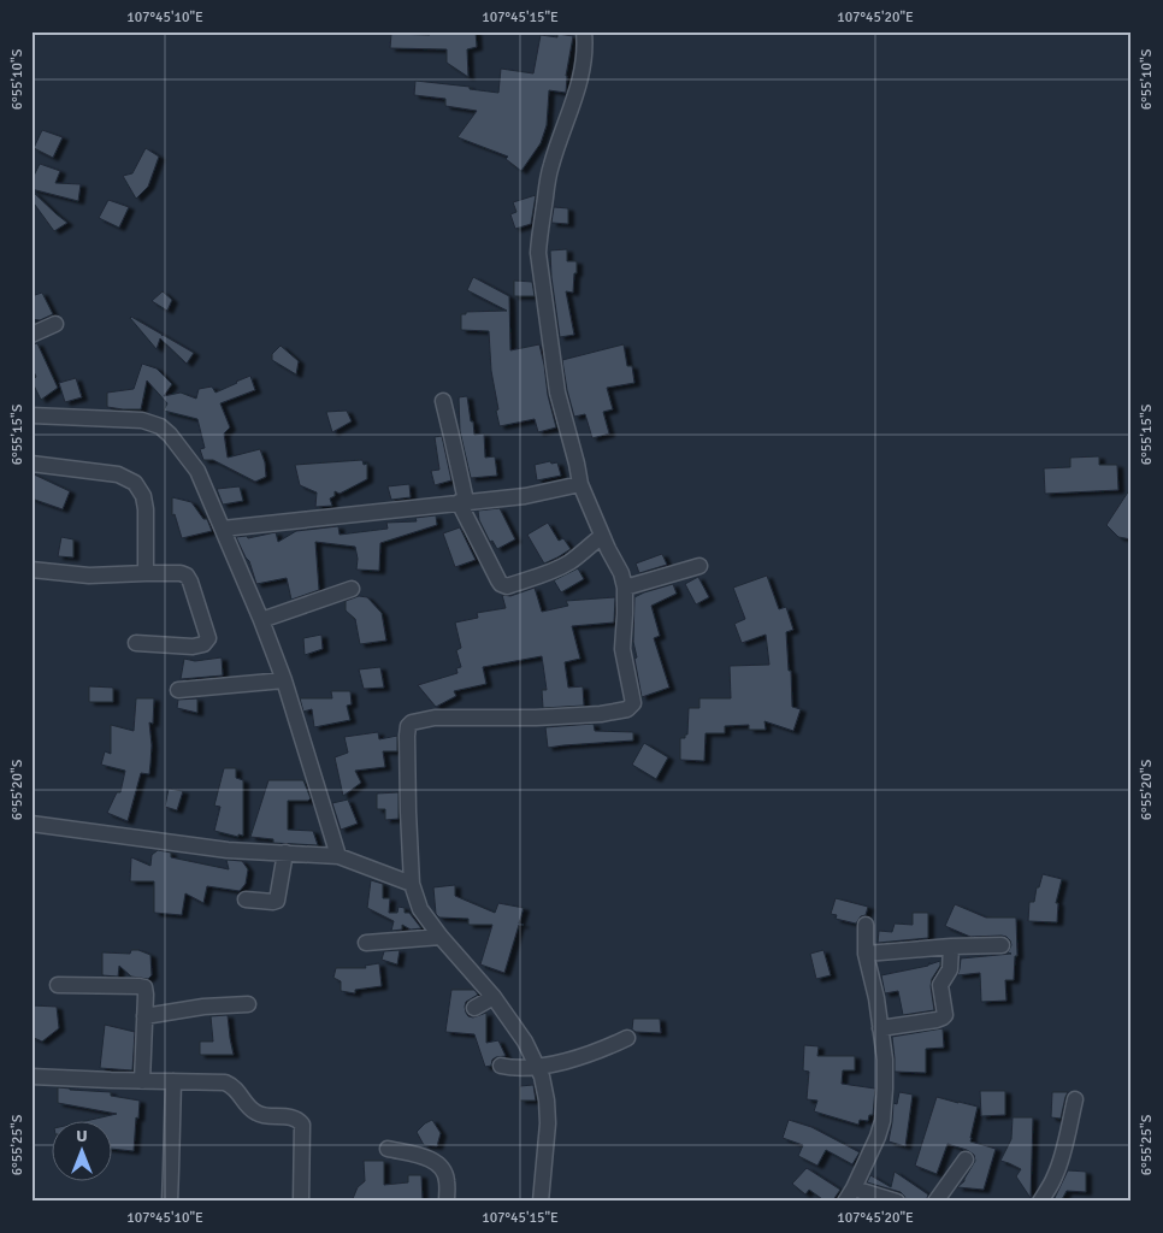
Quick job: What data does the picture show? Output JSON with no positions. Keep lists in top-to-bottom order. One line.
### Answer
{"north":"top","coordinates":["107°45'10\"E","107°45'15\"E","107°45'20\"E","6°55'10\"S","6°55'15\"S","6°55'20\"S","6°55'25\"S"]}
